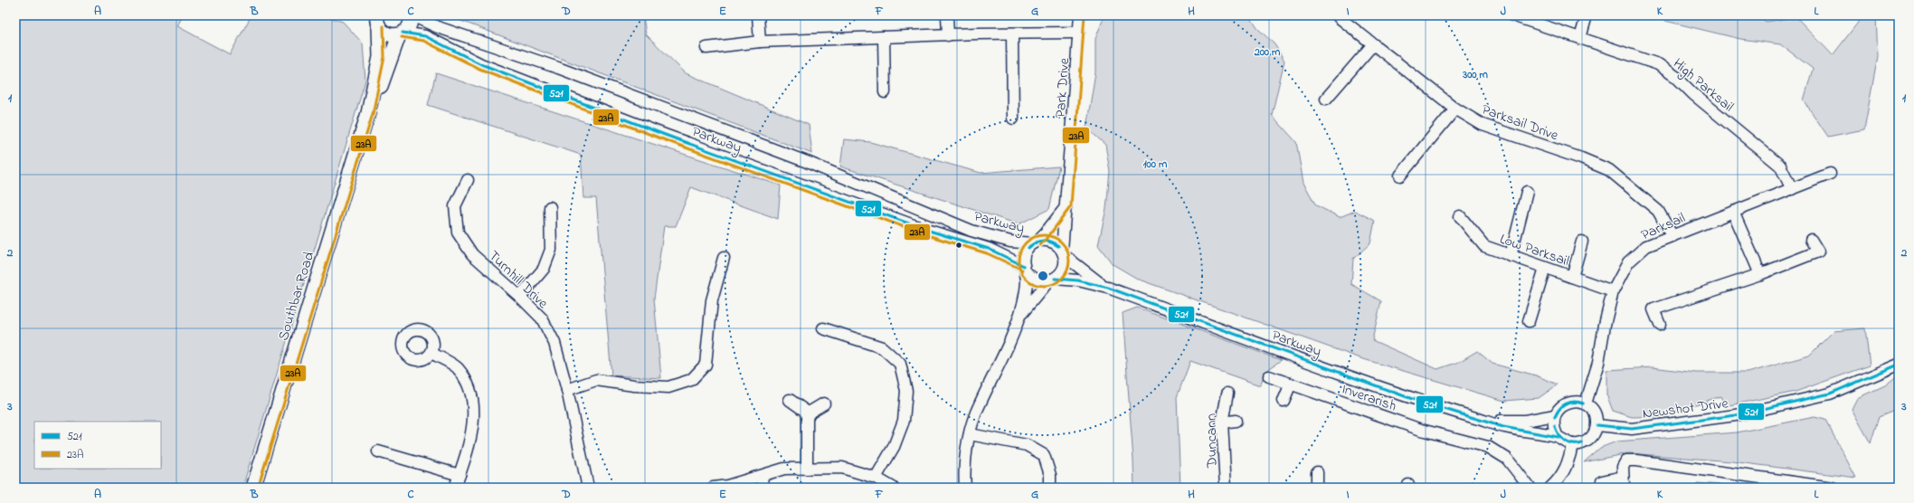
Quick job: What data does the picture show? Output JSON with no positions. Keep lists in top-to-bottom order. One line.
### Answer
{"streets":{"main road":["Southbar Road"],"street":["High Parksail","Park Drive","Parksail Drive","Parkway","Parksail","Low Parksail","Turnhill Drive","Inverarish","Newshot Drive","Duncann"]},"crossings":[["High Parksail","Parksail"],["Park Drive","Parkway"],["Parksail Drive","Parksail"],["Parkway","Parksail"],["Parkway","Southbar Road"],["Parkway","Newshot Drive"],["Parksail","Low Parksail"],["Parksail","Newshot Drive"]],"lines":["transit line 23A","transit line 521"],"legend":["521","23A"],"grid":{"columns":["A","B","C","D","E","F","G","H","I","J","K","L"],"rows":["1","2","3"]},"rings":["200 m","300 m","100 m"]}
